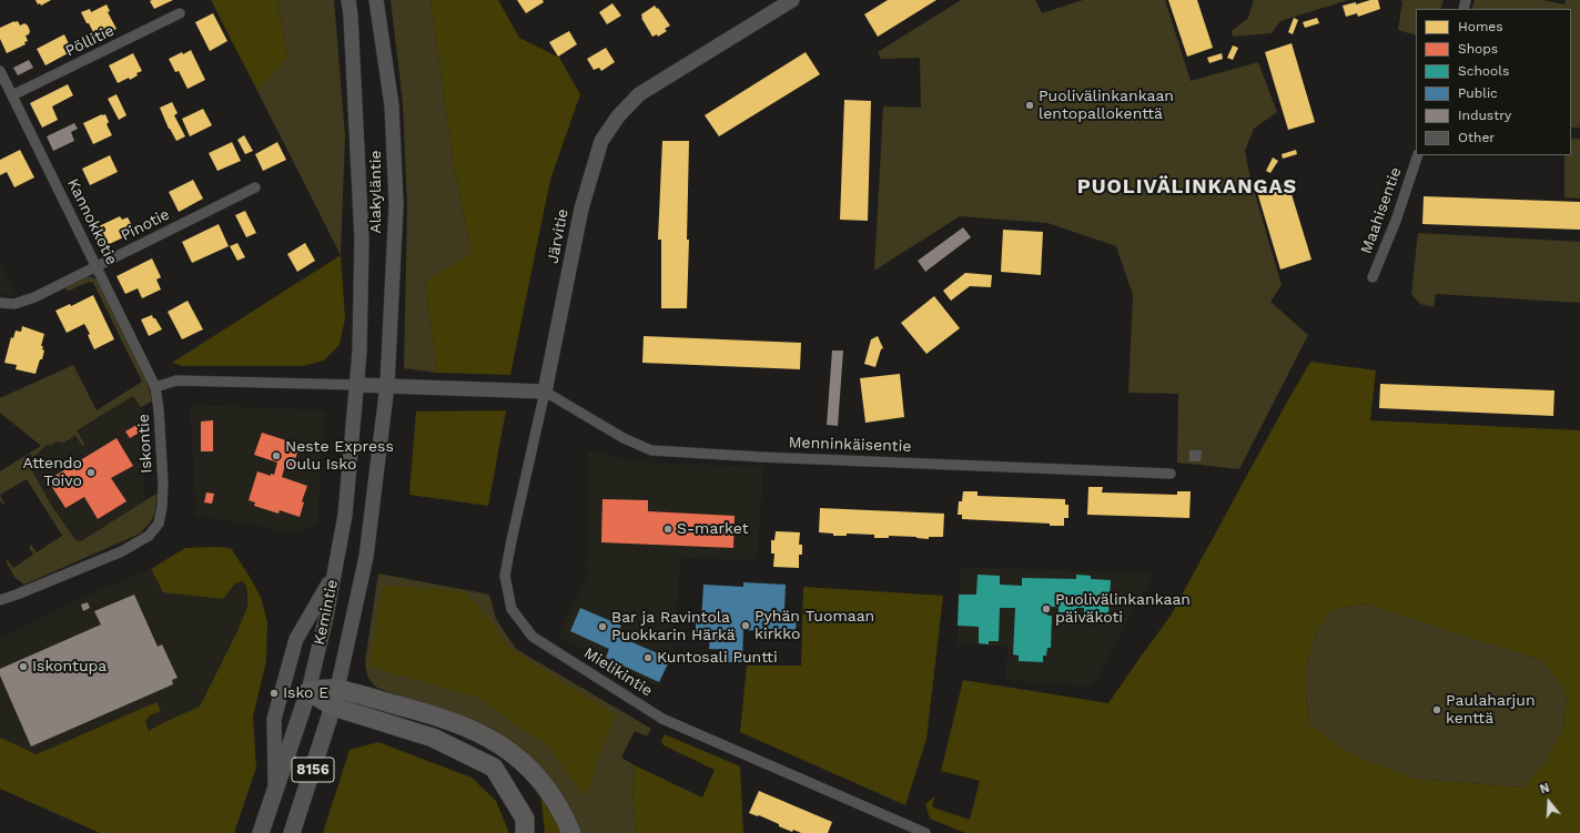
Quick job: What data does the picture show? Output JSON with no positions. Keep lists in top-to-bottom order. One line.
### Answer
{"streets":{"main road":["Alakyläntie","Järvitie","Kemintie","8156"],"street":["Pöllitie","Maahisentie","Kannokkotie","Pinotie","Iskontie","Menninkäisentie","Mielikintie"]},"crossings":[["Pöllitie","Kannokkotie"],["Alakyläntie","Kemintie"],["Kannokkotie","Pinotie"],["Kannokkotie","Iskontie"],["Järvitie","Menninkäisentie"],["Järvitie","Mielikintie"],["Menninkäisentie","Mielikintie"]],"districts":["PUOLIVÄLINKANGAS"],"places":["Puolivälinkankaan lentopallokenttä","Neste Express Oulu Isko","Attendo Toivo","S-market","Puolivälinkankaan päiväkoti","Pyhän Tuomaan kirkko","Bar ja Ravintola Puokkarin Härkä","Kuntosali Puntti","Iskontupa","Isko E","Paulaharjun kenttä"],"legend":["Homes","Shops","Schools","Public","Industry","Other"],"north":"top"}
